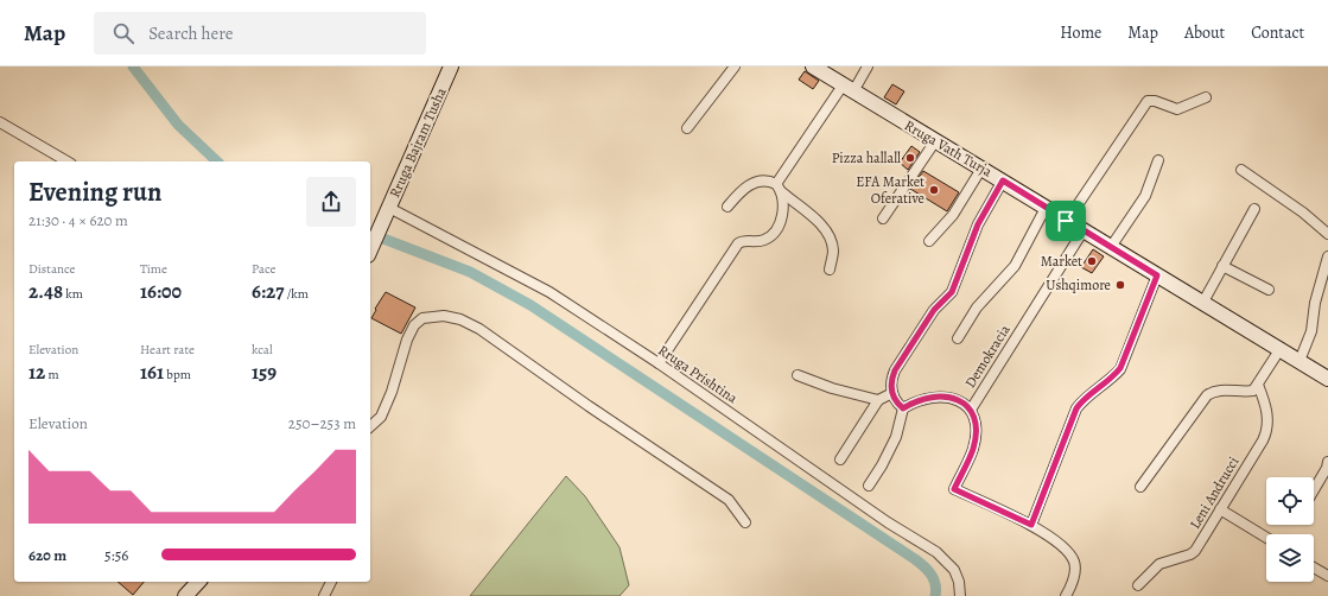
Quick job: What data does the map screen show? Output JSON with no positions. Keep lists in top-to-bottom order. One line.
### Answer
{"streets":{"street":["Rruga Bajram Tusha","Rruga Vath Turja","Demokracia","Rruga Prishtina","Leni Andrucci"]},"crossings":[["Rruga Bajram Tusha","Rruga Prishtina"],["Rruga Vath Turja","Demokracia"]],"places":["Pizza hallall","EFA Market Oferative","Market","Ushqimore"],"page":{"header":"Map","search":"Search here","nav":["Home","Map","About","Contact"],"heading":["Evening run","21:30 · 4 × 620 m"],"stats":[["Distance","2.48 km"],["Time","16:00"],["Pace","6:27 /km"],["Elevation","12 m"],["Heart rate","161 bpm"],["kcal","159"]],"chart":["Elevation","250–253 m"],"list":[{"name":"620 m","note":"5:56"}]}}
